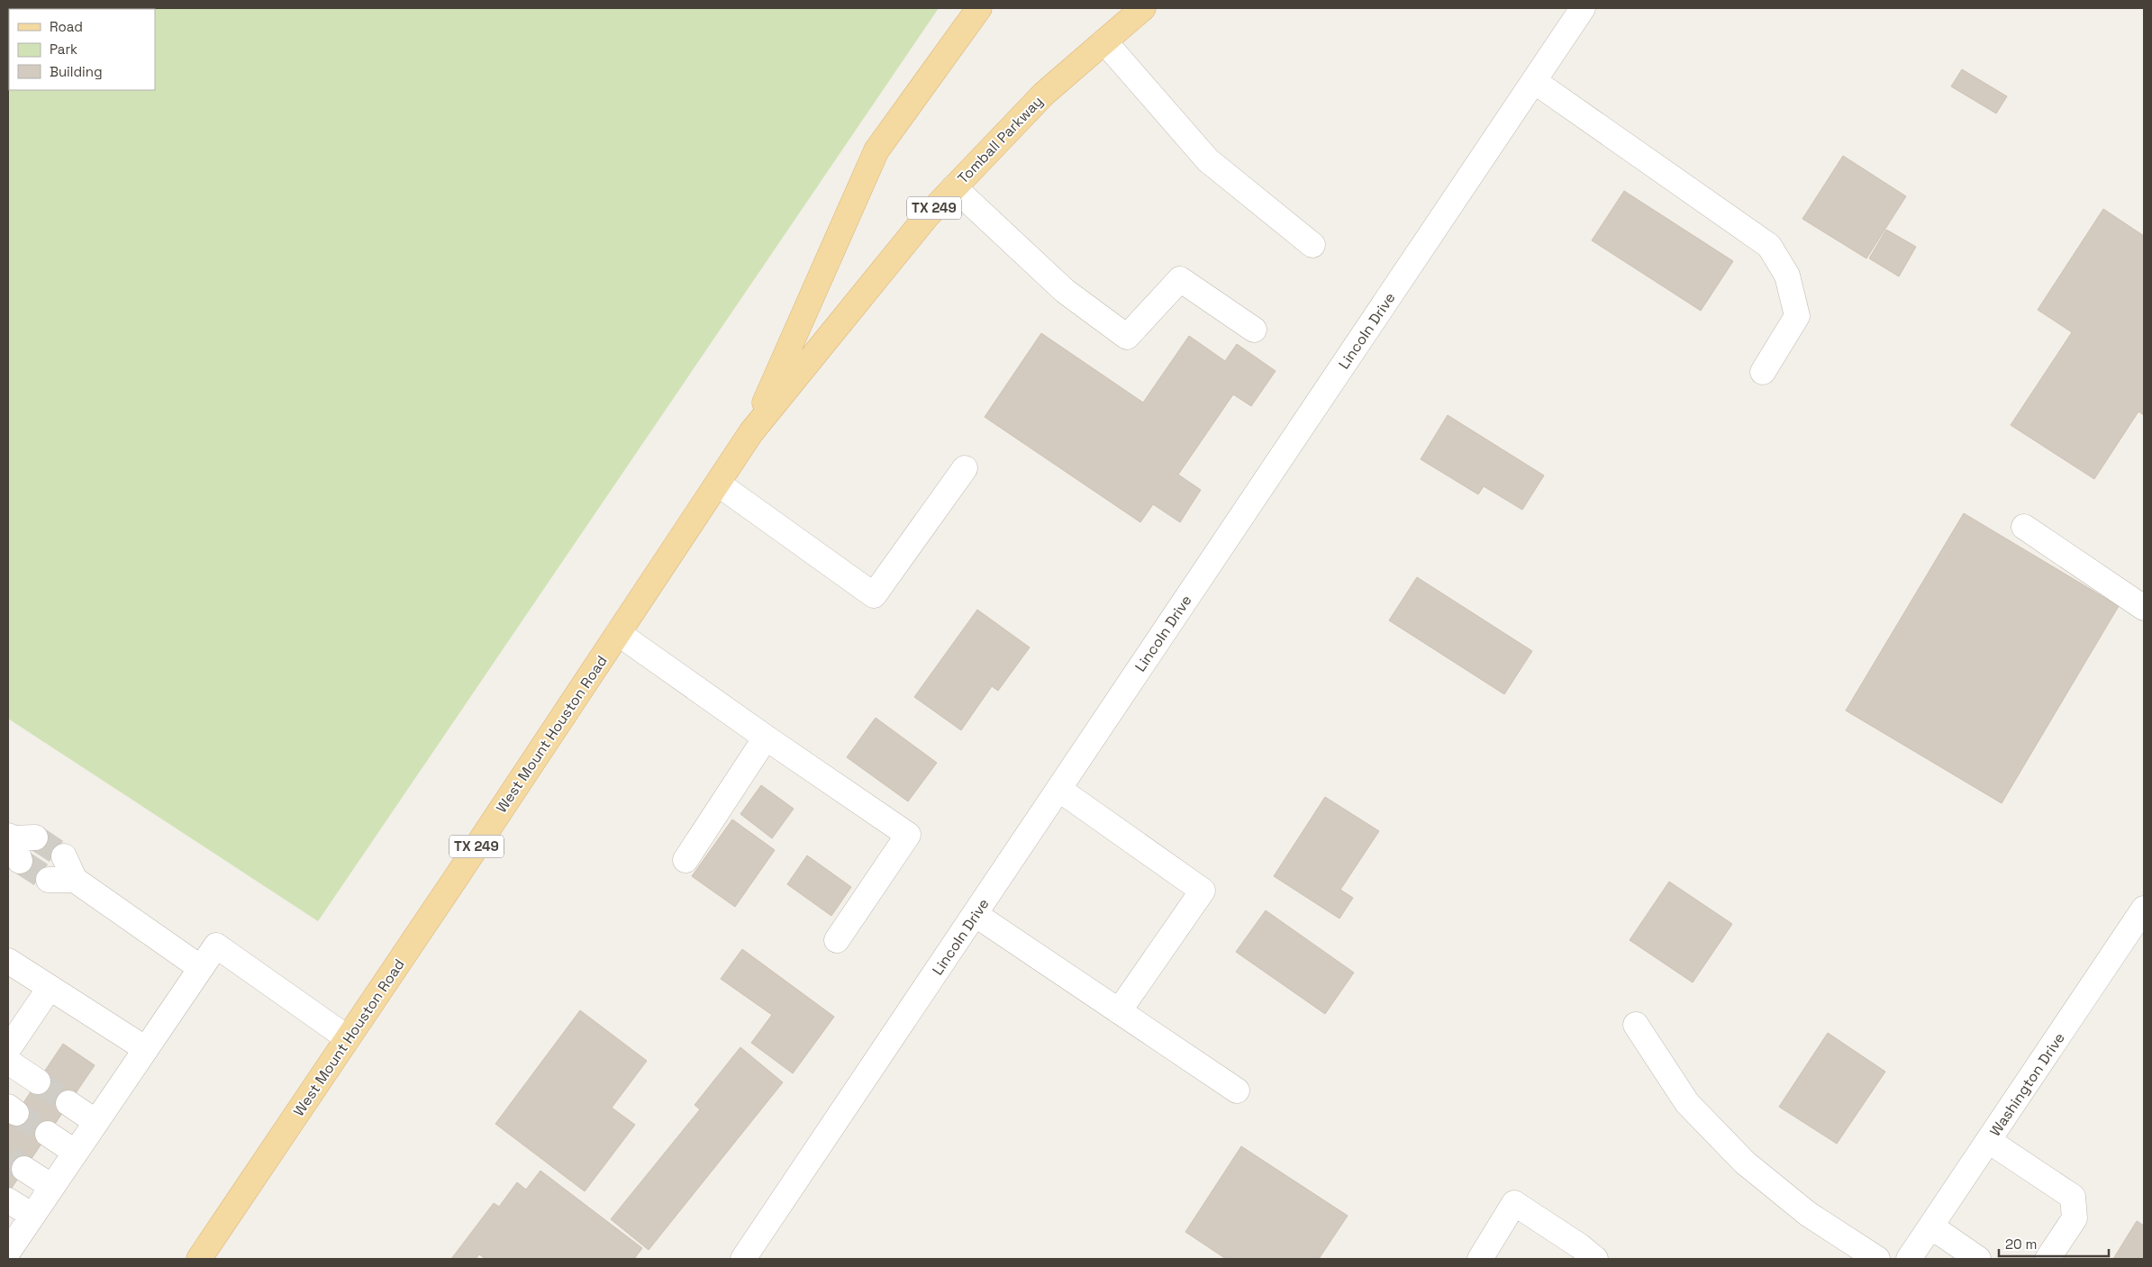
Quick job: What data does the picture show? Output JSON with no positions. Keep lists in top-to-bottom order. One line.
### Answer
{"streets":{"main road":["Tomball Parkway","TX 249","West Mount Houston Road"],"street":["Lincoln Drive","Washington Drive"]},"crossings":[["Tomball Parkway","West Mount Houston Road"]],"legend":["Road","Park","Building"],"scale_bar":"20 m"}
